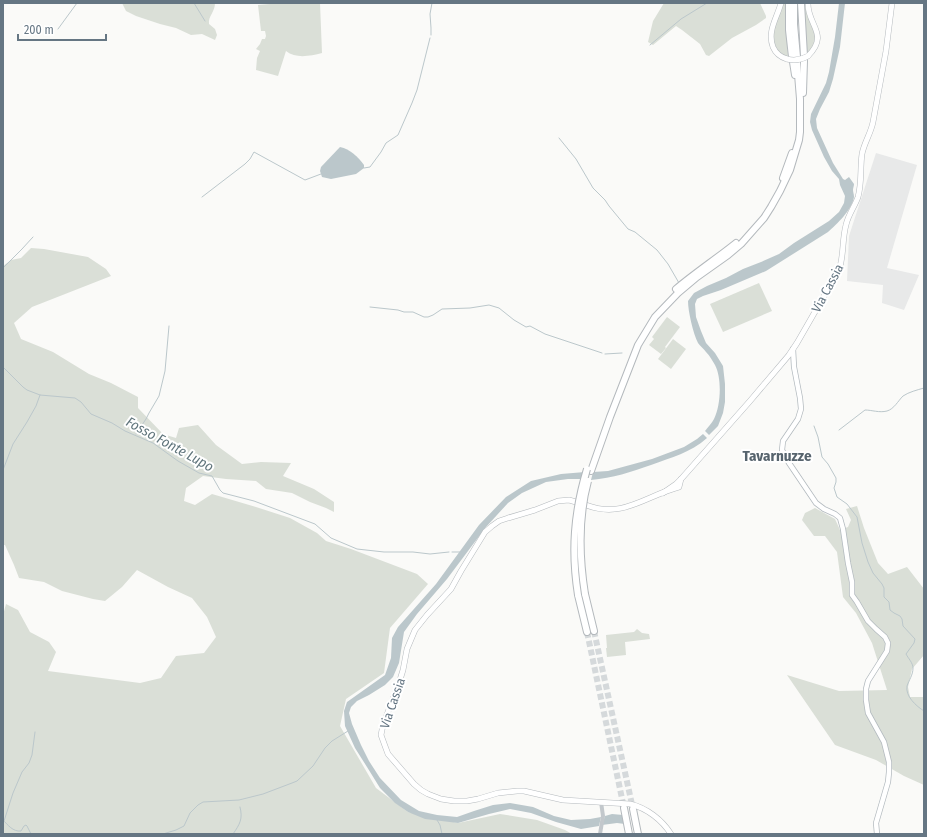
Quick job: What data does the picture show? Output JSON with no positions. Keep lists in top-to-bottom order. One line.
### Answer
{"streets":{"main road":["Via Cassia"]},"districts":["Tavarnuzze"],"water":["Fosso Fonte Lupo"],"scale_bar":"200 m"}
